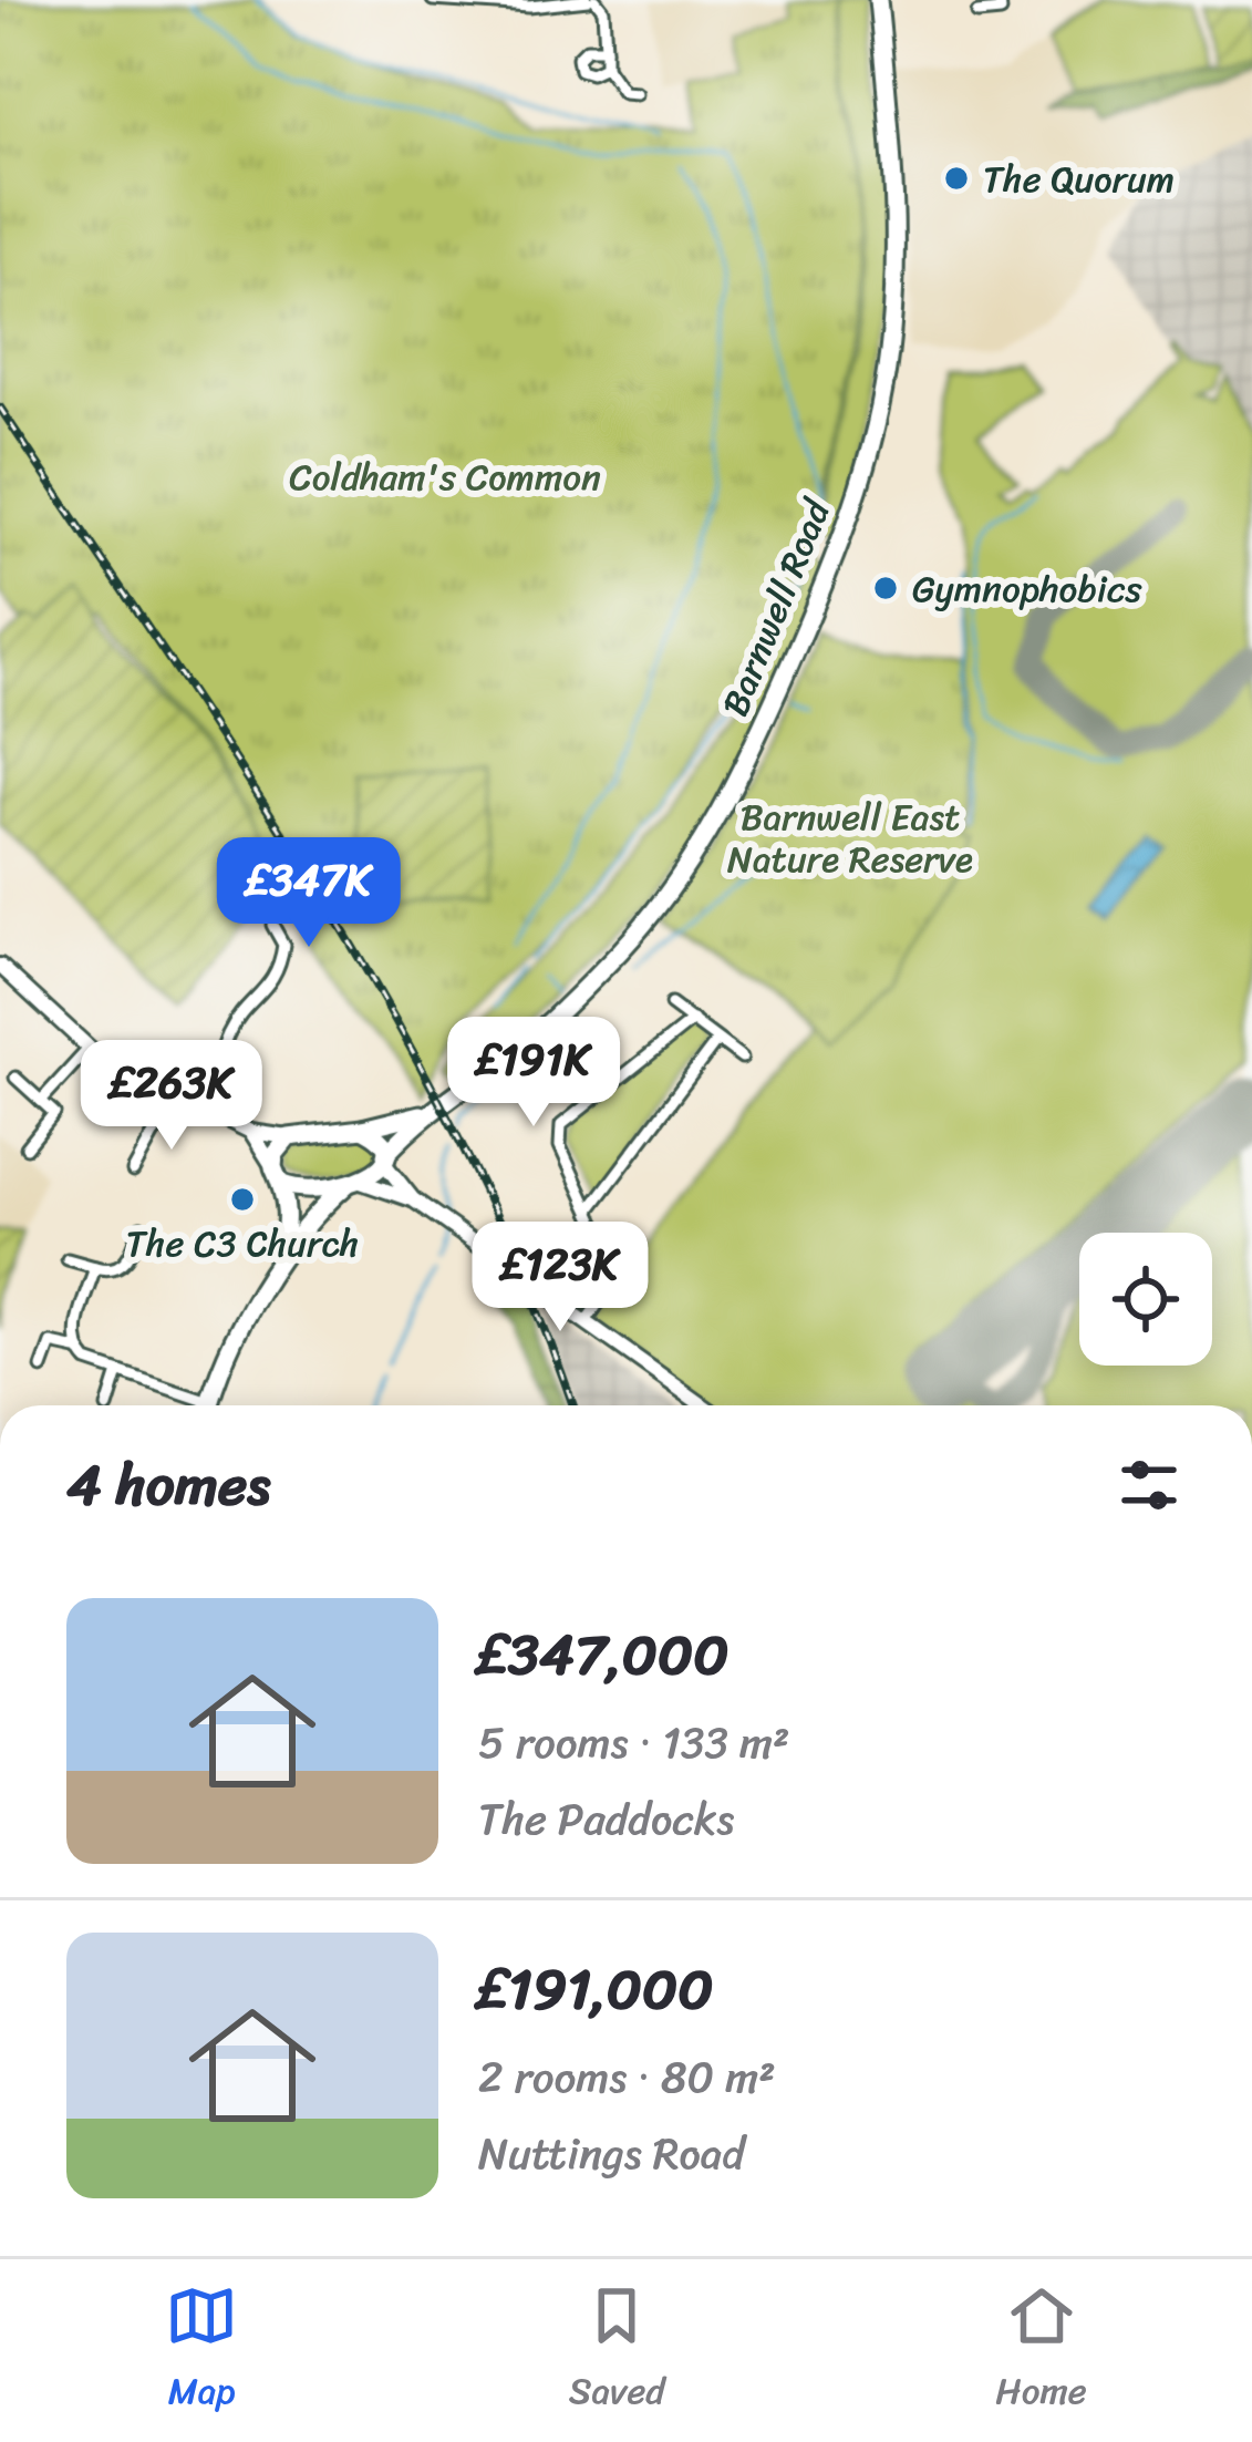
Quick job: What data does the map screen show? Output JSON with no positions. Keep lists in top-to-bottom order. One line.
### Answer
{"streets":{"main road":["Barnwell Road"]},"parks":["Coldham's Common","Barnwell East Nature Reserve"],"places":["The Quorum","Gymnophobics","The C3 Church"],"page":{"price":["£347K","£191K","£263K","£123K"],"heading":"4 homes","list":[{"name":"£347,000","note":"5 rooms · 133 m² · The Paddocks"},{"name":"£191,000","note":"2 rooms · 80 m² · Nuttings Road"}],"tabs":["Map","Saved","Home"]}}
